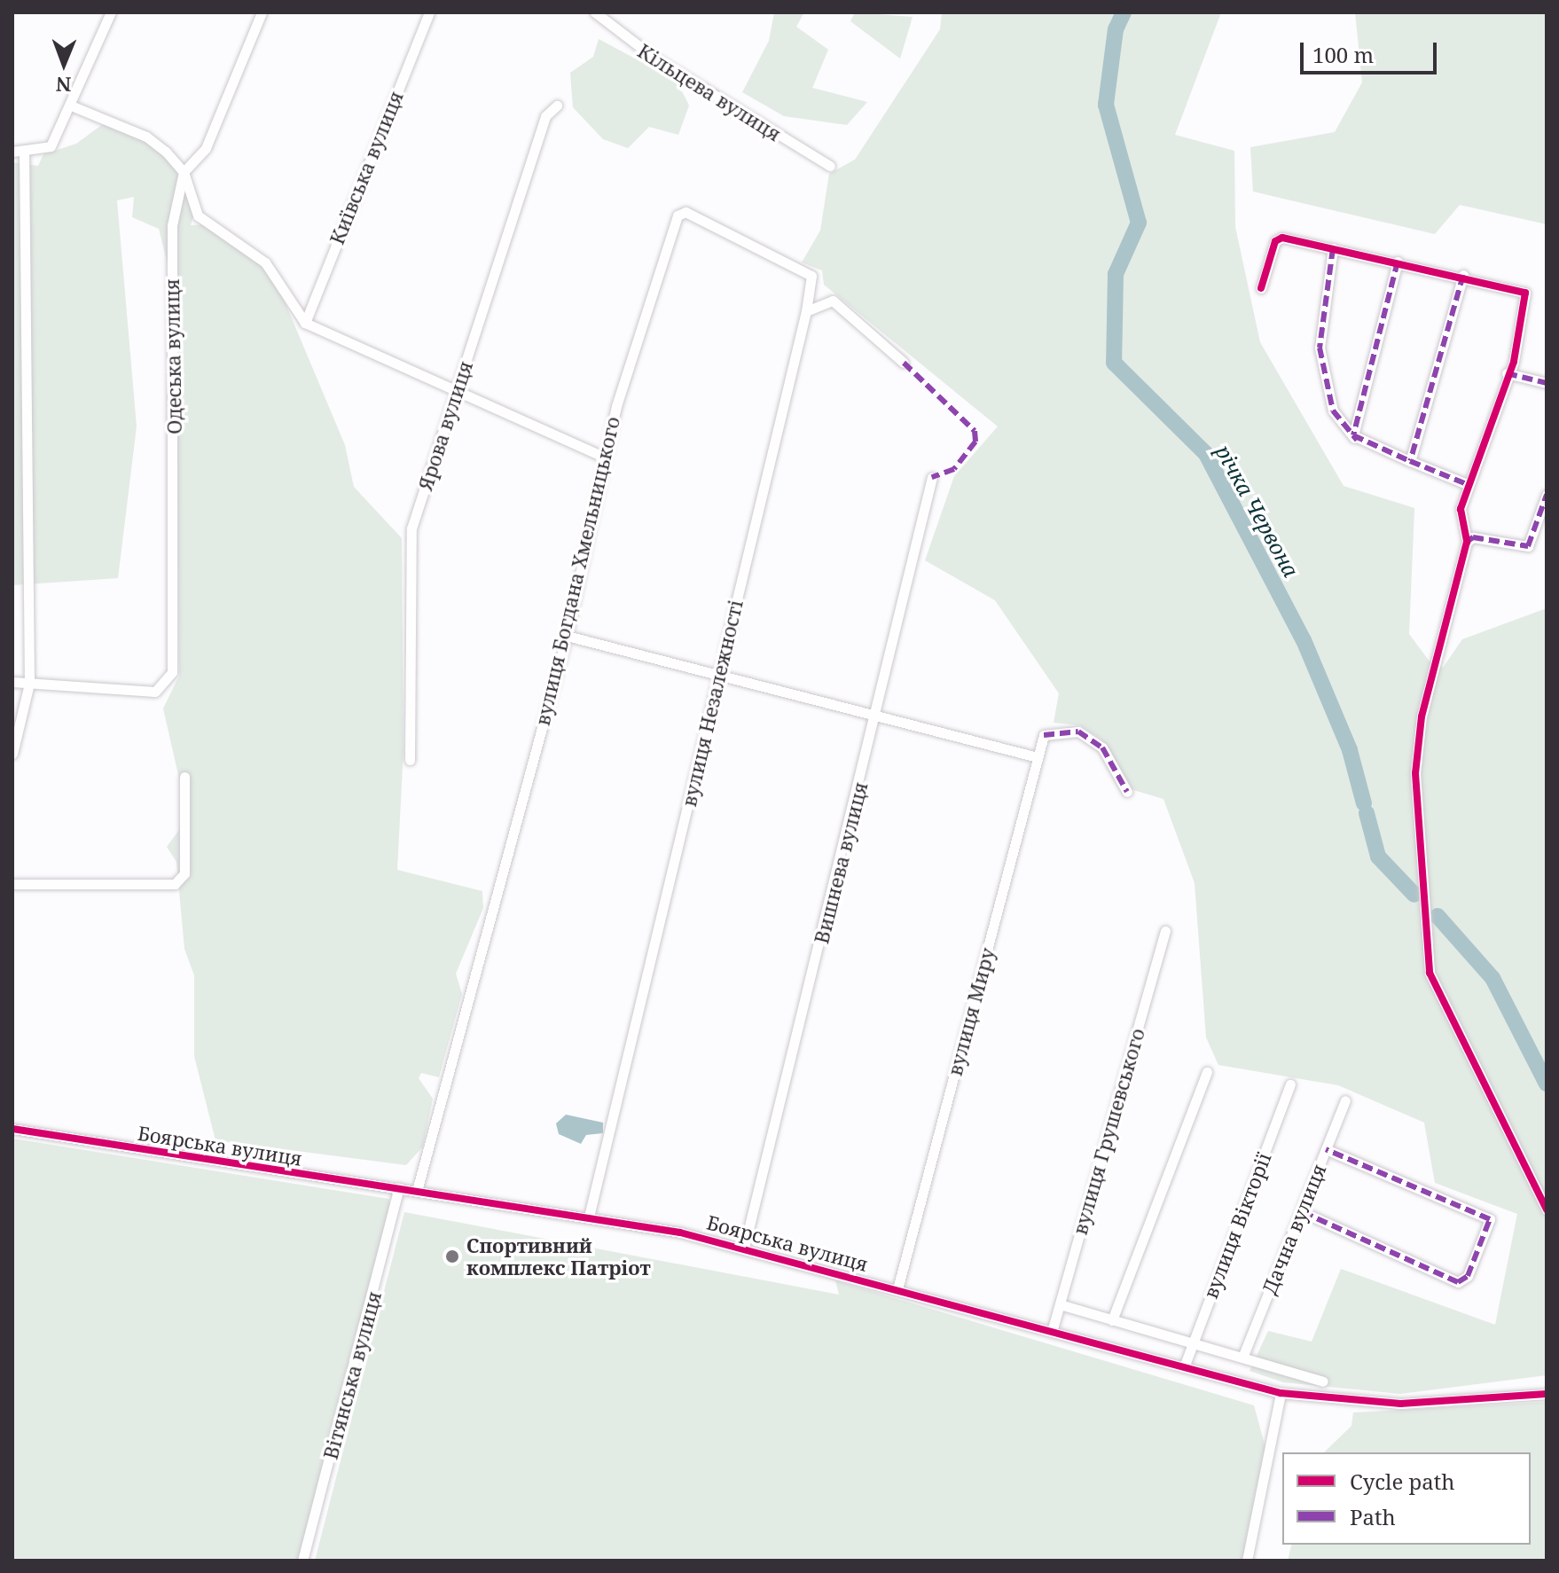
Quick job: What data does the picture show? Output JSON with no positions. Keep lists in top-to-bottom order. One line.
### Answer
{"streets":{"street":["Кільцева вулиця","Київська вулиця","Одеська вулиця","Ярова вулиця","вулиця Богдана Хмельницького","вулиця Незалежності","Вишнева вулиця","вулиця Миру","вулиця Грушевського","Боярська вулиця","вулиця Вікторії","Дачна вулиця","Вітянська вулиця"]},"crossings":[["вулиця Богдана Хмельницького","вулиця Незалежності"],["вулиця Богдана Хмельницького","Боярська вулиця"],["вулиця Незалежності","Боярська вулиця"],["Вишнева вулиця","Боярська вулиця"],["вулиця Миру","Боярська вулиця"],["вулиця Грушевського","Боярська вулиця"],["Боярська вулиця","вулиця Вікторії"],["Боярська вулиця","Вітянська вулиця"]],"water":["річка Червона"],"places":["Спортивний комплекс Патріот"],"legend":["Cycle path","Path"],"scale_bar":"100 m","north":"bottom"}
